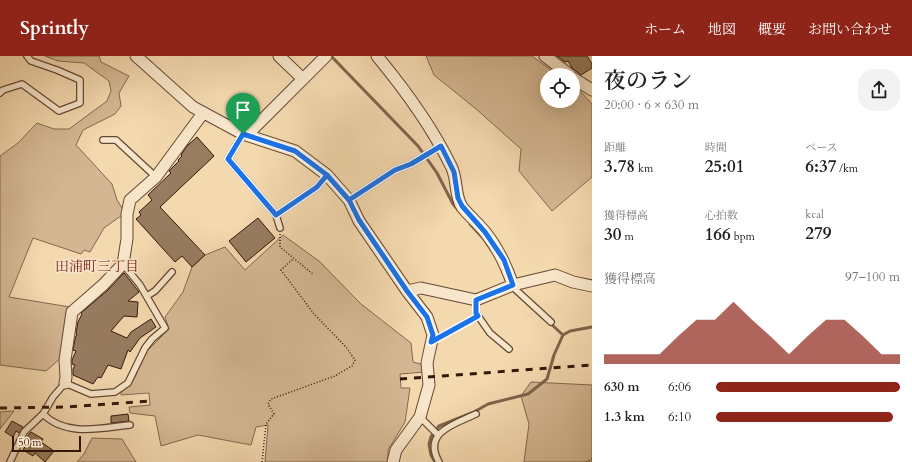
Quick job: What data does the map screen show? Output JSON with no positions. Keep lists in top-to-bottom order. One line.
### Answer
{"districts":["田浦町三丁目"],"scale_bar":"50 m","page":{"header":"Sprintly","nav":["ホーム","地図","概要","お問い合わせ"],"heading":["夜のラン","20:00 · 6 × 630 m"],"stats":[["距離","3.78 km"],["時間","25:01"],["ペース","6:37 /km"],["獲得標高","30 m"],["心拍数","166 bpm"],["kcal","279"]],"chart":["獲得標高","97–100 m"],"list":[{"name":"630 m","note":"6:06"},{"name":"1.3 km","note":"6:10"}],"scale":"50 m"}}
